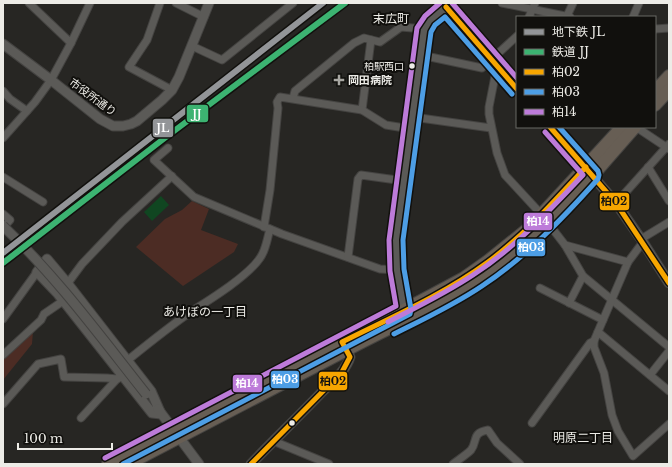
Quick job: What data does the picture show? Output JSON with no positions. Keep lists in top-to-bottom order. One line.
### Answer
{"streets":{"street":["市役所通り"]},"districts":["末広町","あけぼの一丁目","明原二丁目"],"places":{"other":["柏駅西口"],"health":["岡田病院"]},"lines":["metro line JL","rail line JJ","transit line 柏14","transit line 柏02","transit line 柏03"],"legend":["地下鉄 JL","鉄道 JJ","柏02","柏03","柏14"],"scale_bar":"100 m"}
